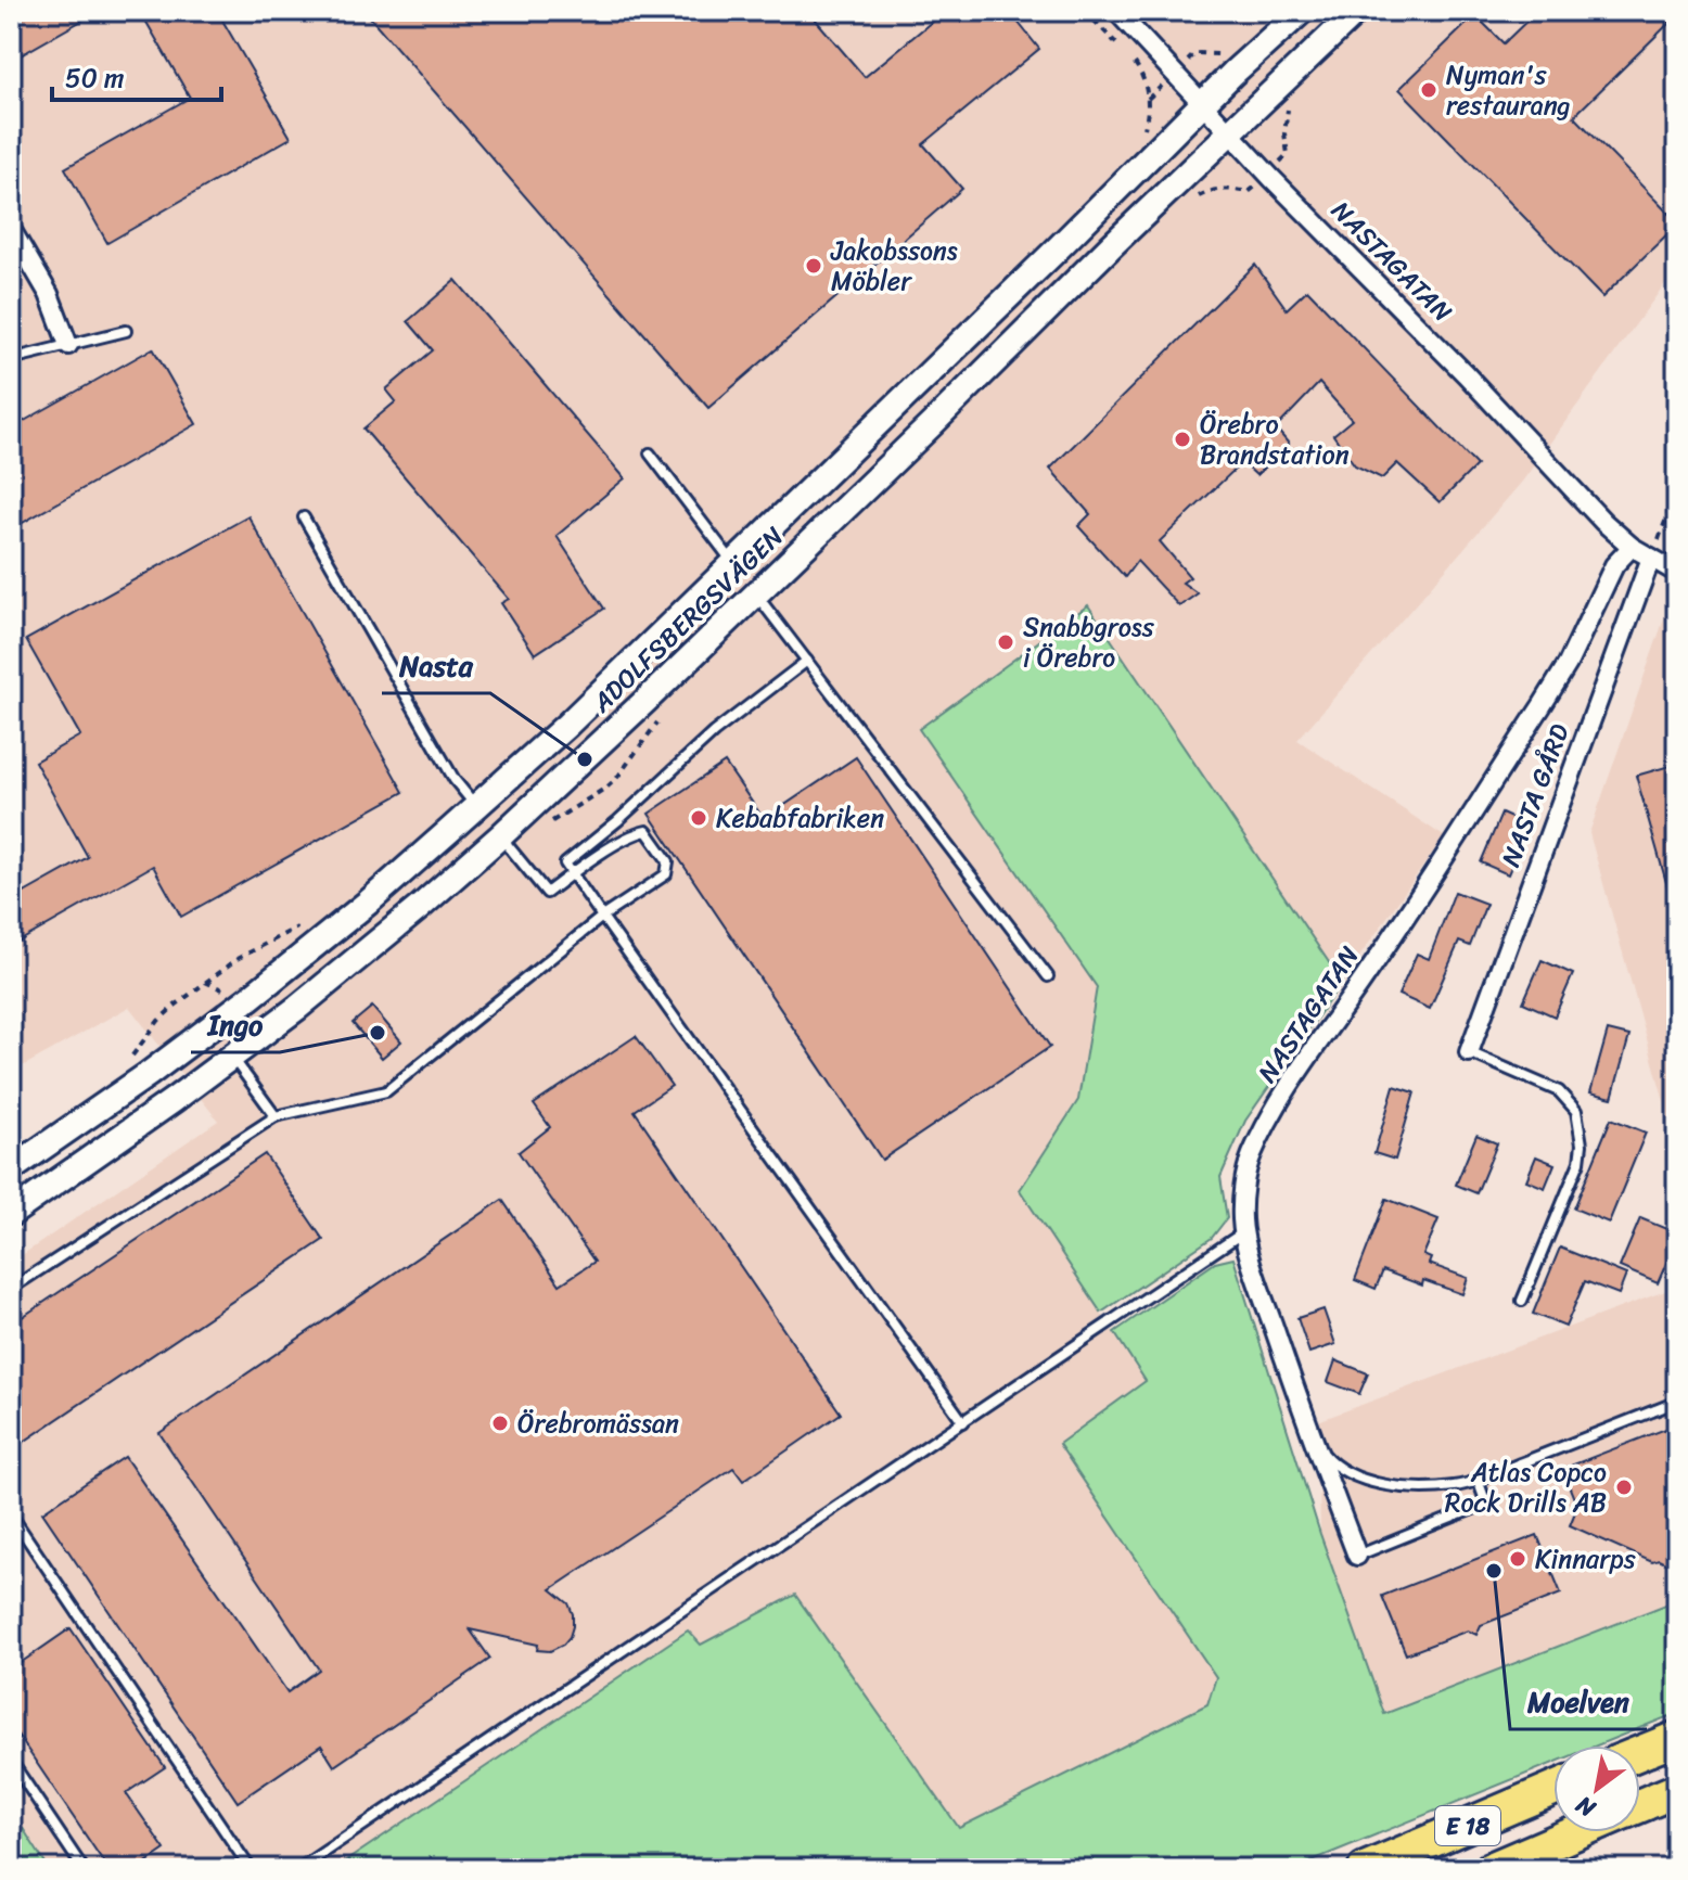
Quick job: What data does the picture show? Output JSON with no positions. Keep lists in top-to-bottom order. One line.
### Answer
{"streets":{"highway":["E 18"],"main road":["ADOLFSBERGSVÄGEN"],"street":["NASTAGATAN","NASTA GÅRD"]},"crossings":[["NASTAGATAN","ADOLFSBERGSVÄGEN"],["NASTAGATAN","NASTA GÅRD"]],"places":["Nyman's restaurang","Jakobssons Möbler","Örebro Brandstation","Snabbgross i Örebro","Nasta","Kebabfabriken","Ingo","Örebromässan","Atlas Copco Rock Drills AB","Kinnarps","Moelven"],"scale_bar":"50 m","north":"bottom left"}
